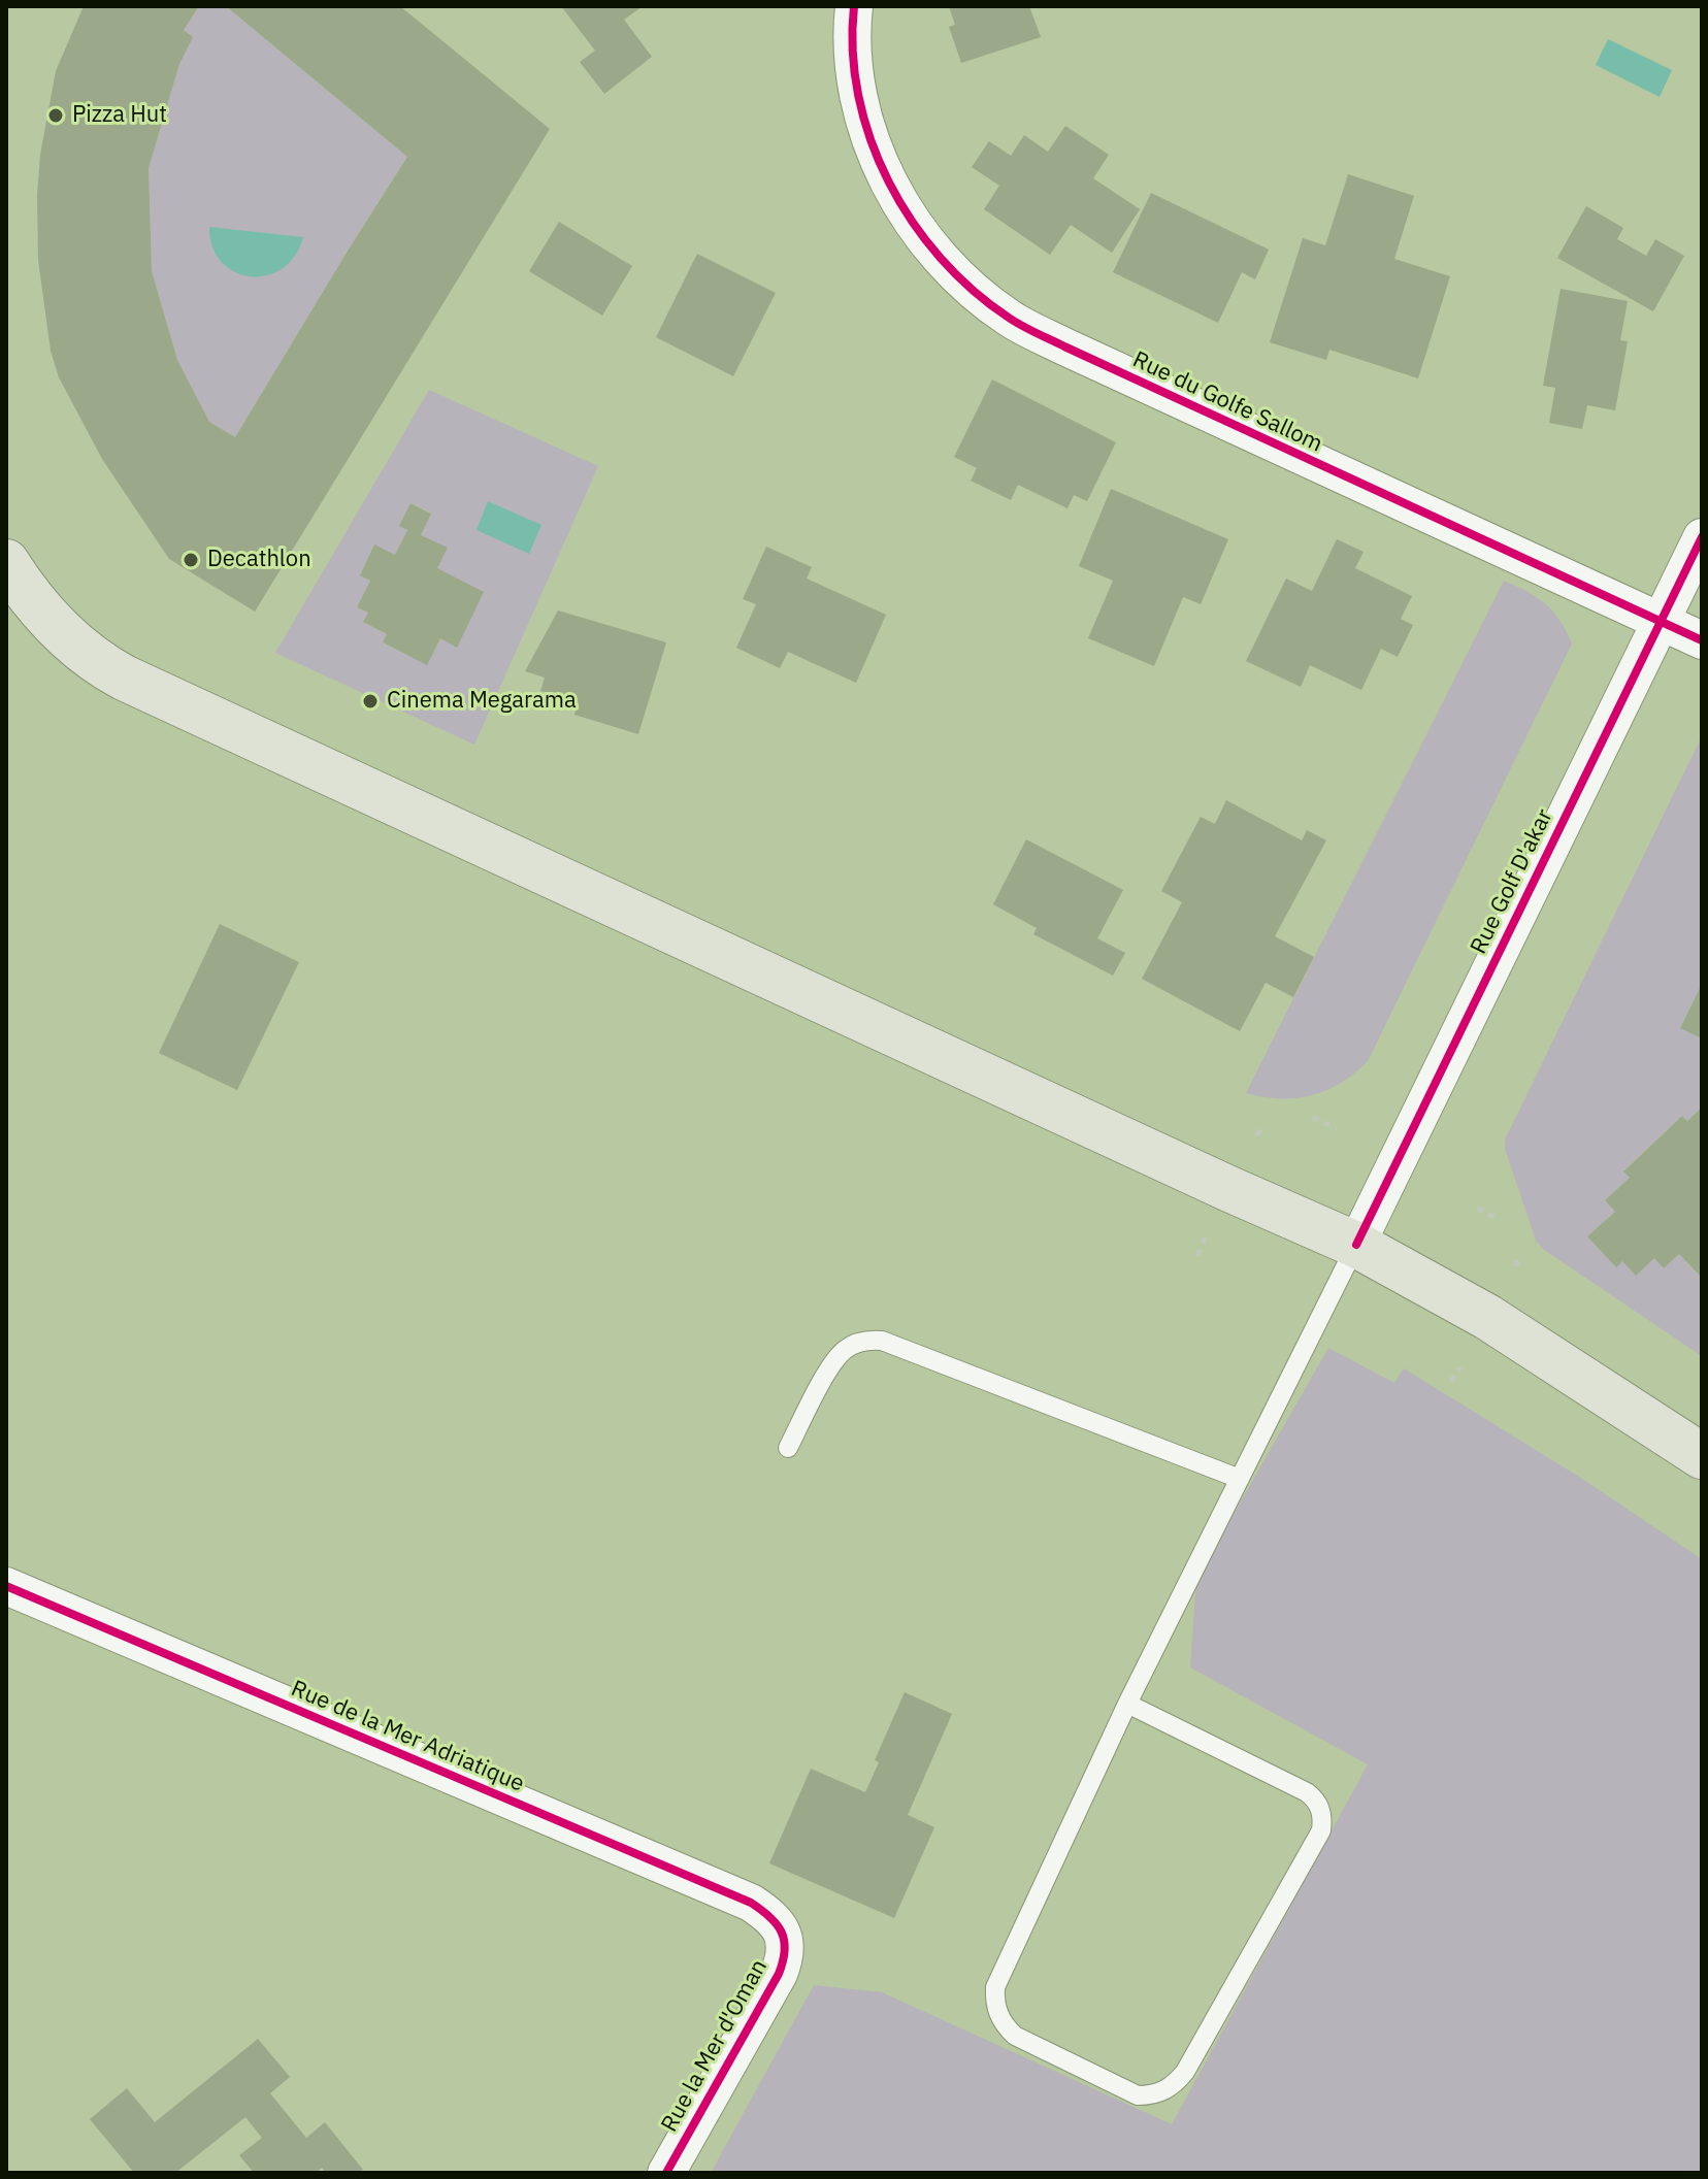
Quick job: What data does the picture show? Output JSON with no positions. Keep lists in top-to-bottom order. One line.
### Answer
{"streets":{"street":["Rue du Golfe Sallom","Rue Golf D'akar","Rue de la Mer Adriatique","Rue la Mer d'Oman"]},"crossings":[["Rue du Golfe Sallom","Rue Golf D'akar"],["Rue de la Mer Adriatique","Rue la Mer d'Oman"]],"places":["Pizza Hut","Decathlon","Cinema Megarama"]}
